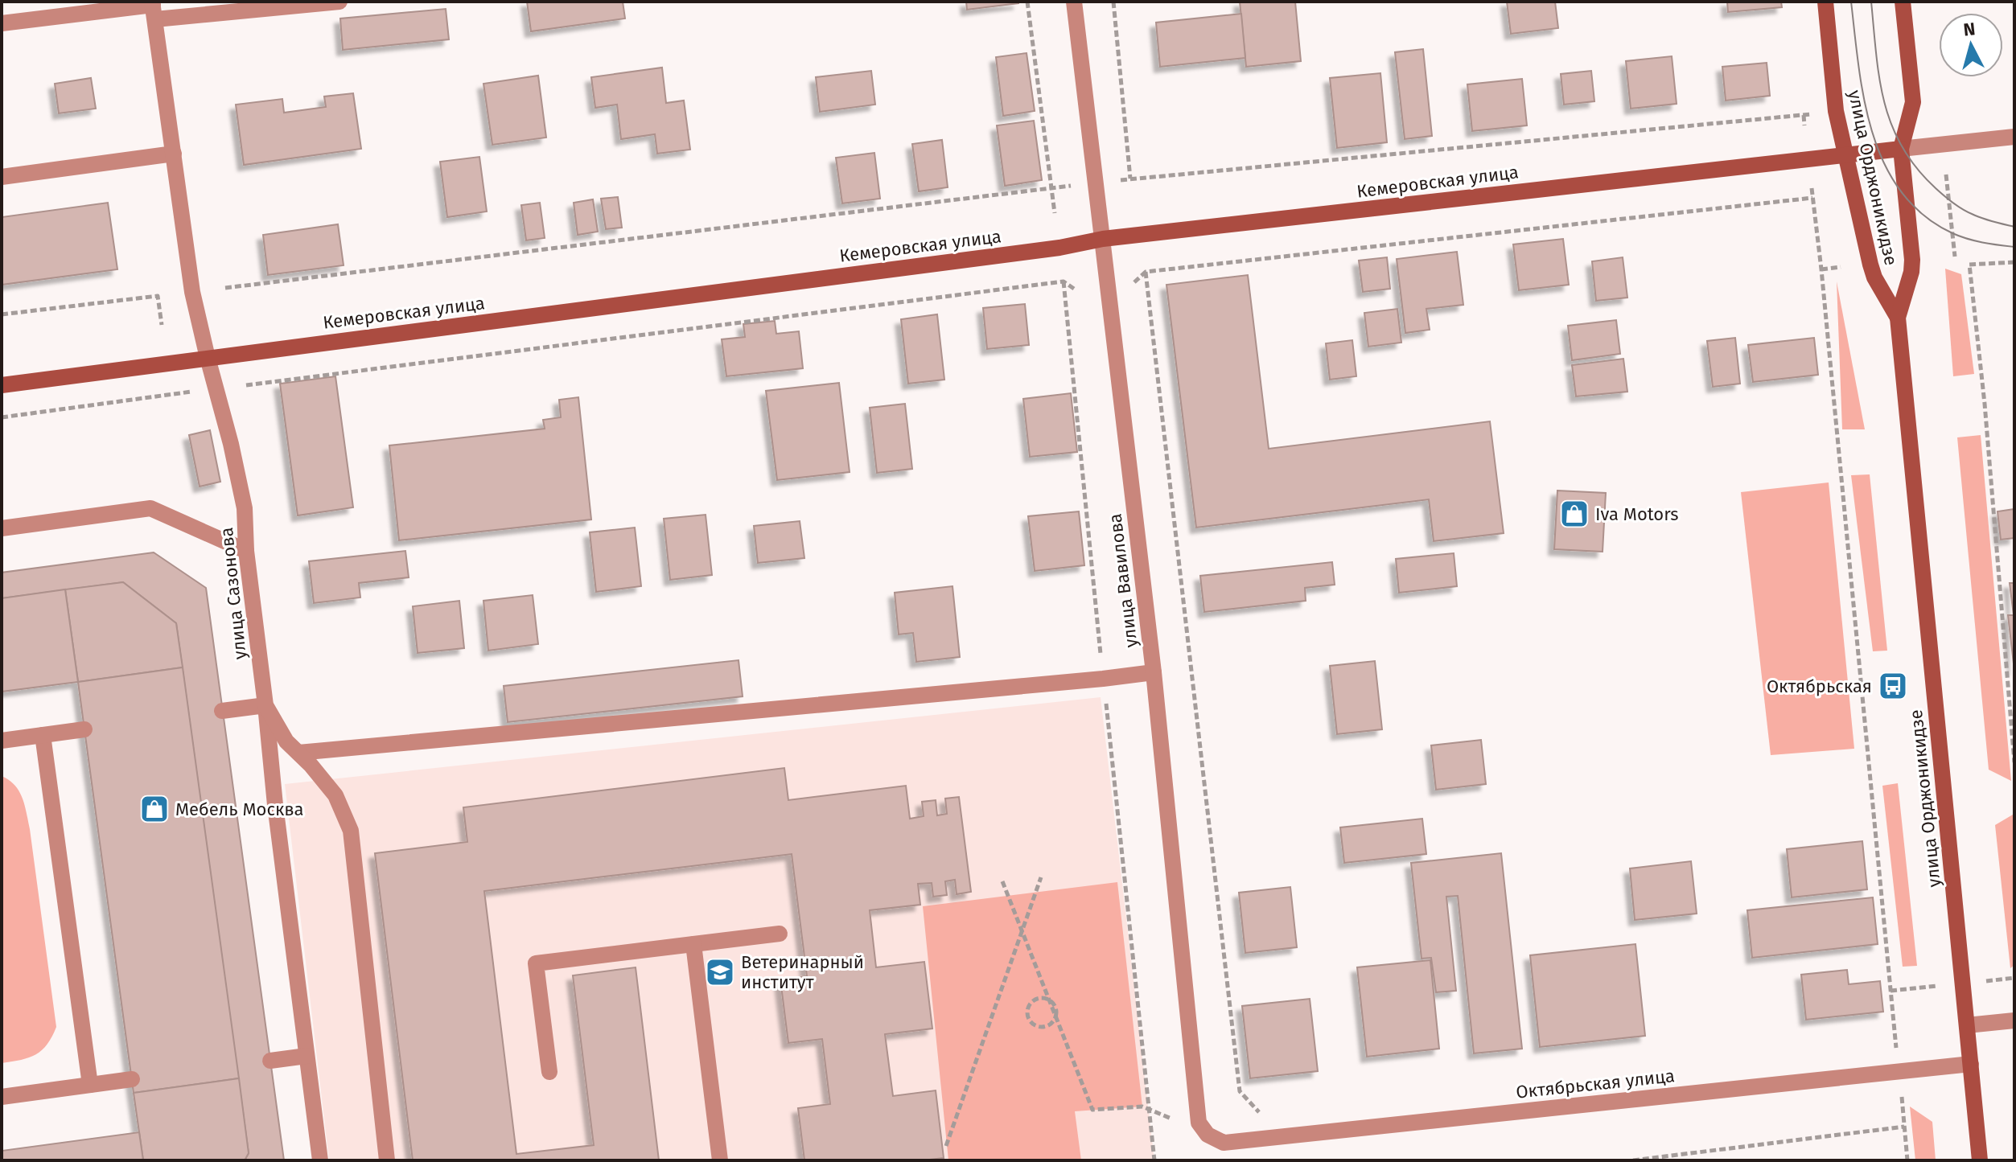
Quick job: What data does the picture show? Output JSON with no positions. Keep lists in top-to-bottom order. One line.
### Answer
{"streets":{"main road":["улица Орджоникидзе","Кемеровская улица"],"street":["улица Вавилова","улица Сазонова","Октябрьская улица"]},"crossings":[["улица Орджоникидзе","Кемеровская улица"],["улица Орджоникидзе","Октябрьская улица"],["Кемеровская улица","улица Вавилова"],["Кемеровская улица","улица Сазонова"],["улица Вавилова","Октябрьская улица"]],"places":{"shop":["Iva Motors","Мебель Москва"],"bus stop":["Октябрьская"],"school or university":["Ветеринарный институт"]},"north":"top"}
